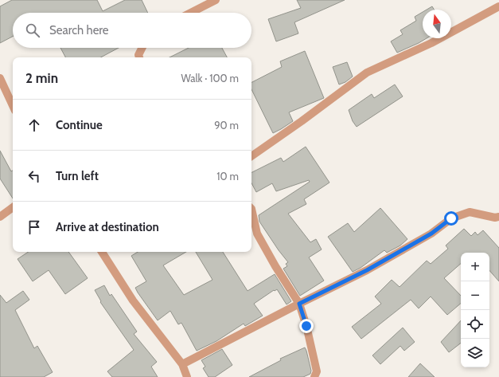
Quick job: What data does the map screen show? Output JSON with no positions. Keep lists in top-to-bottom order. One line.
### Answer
{"north":"top","page":{"search":"Search here","heading":["2 min","Walk · 100 m"],"list":[["Continue","90 m"],["Turn left","10 m"],"Arrive at destination"],"map_buttons":["+","−"]}}
